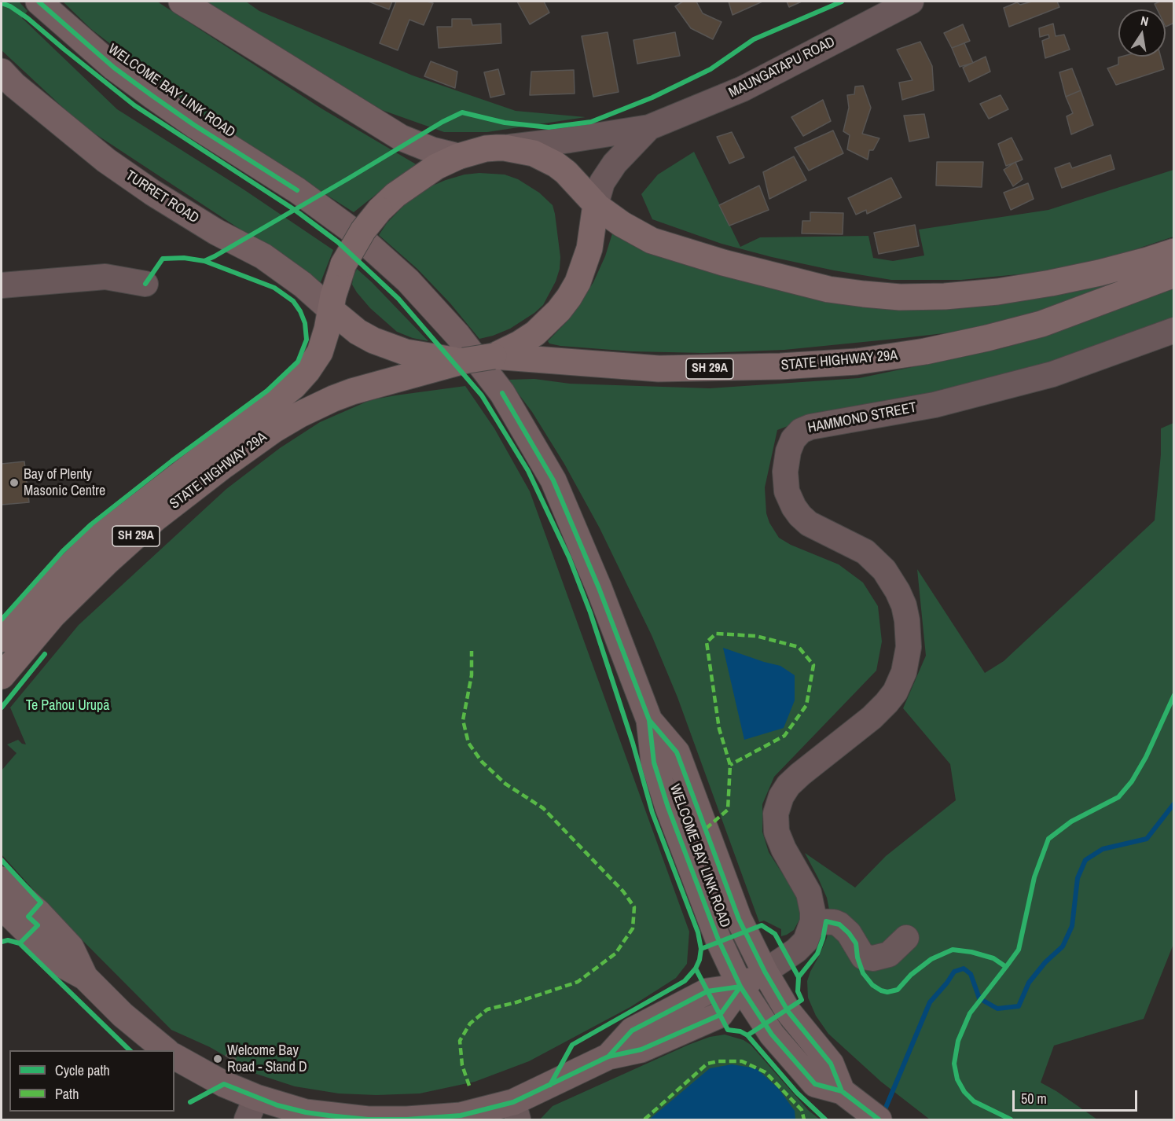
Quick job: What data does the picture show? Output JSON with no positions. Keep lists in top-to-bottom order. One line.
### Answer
{"streets":{"highway":["STATE HIGHWAY 29A","SH 29A"],"main road":["WELCOME BAY LINK ROAD","TURRET ROAD"],"street":["MAUNGATAPU ROAD","HAMMOND STREET"]},"crossings":[["MAUNGATAPU ROAD","SH 29A"],["WELCOME BAY LINK ROAD","HAMMOND STREET"],["TURRET ROAD","STATE HIGHWAY 29A"],["TURRET ROAD","SH 29A"],["STATE HIGHWAY 29A","SH 29A"]],"parks":["Te Pahou Urupā"],"places":["Bay of Plenty Masonic Centre","Welcome Bay Road - Stand D"],"legend":["Cycle path","Path"],"scale_bar":"50 m","north":"top"}
